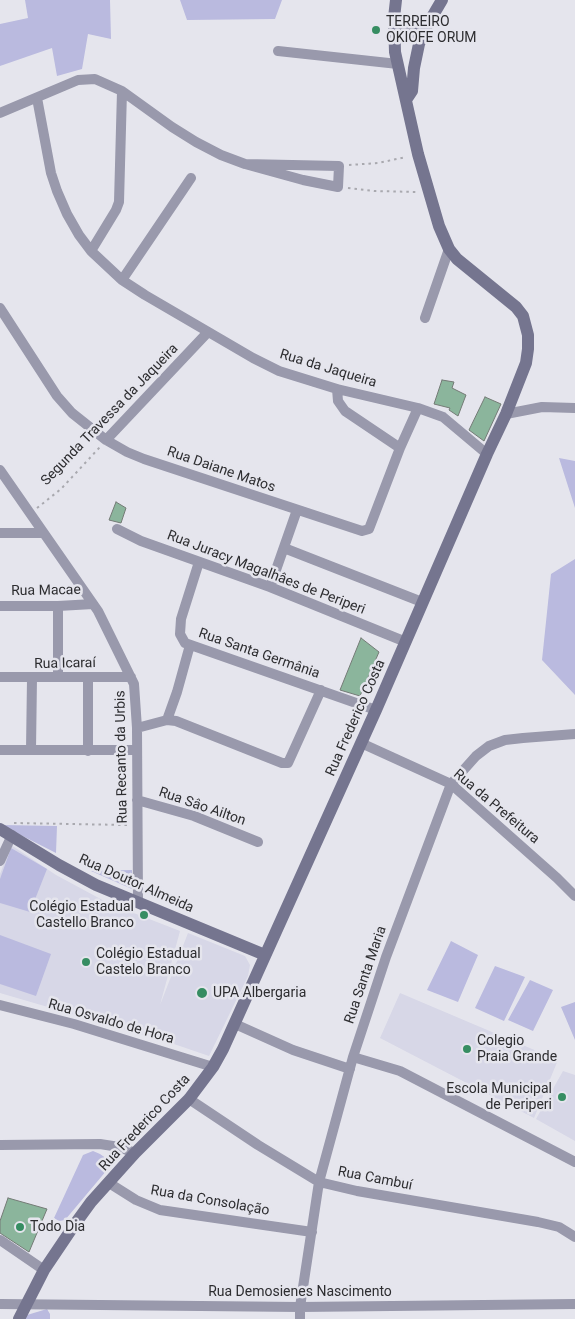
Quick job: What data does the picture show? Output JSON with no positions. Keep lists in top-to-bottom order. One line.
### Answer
{"streets":{"main road":["Rua Frederico Costa","Rua Doutor Almeida"],"street":["Rua da Jaqueira","Segunda Travessa da Jaqueira","Rua Daiane Matos","Rua Juracy Magalhâes de Periperi","Rua Macae","Rua Santa Germânia","Rua Icaraí","Rua Recanto da Urbis","Rua Sâo Ailton","Rua da Prefeitura","Rua Santa Maria","Rua Osvaldo de Hora","Rua Cambuí","Rua da Consolação","Rua Demosienes Nascimento"]},"crossings":[["Rua da Jaqueira","Segunda Travessa da Jaqueira"],["Rua da Jaqueira","Rua Daiane Matos"],["Rua da Jaqueira","Rua Frederico Costa"],["Segunda Travessa da Jaqueira","Rua Daiane Matos"],["Segunda Travessa da Jaqueira","Rua Recanto da Urbis"],["Rua Juracy Magalhâes de Periperi","Rua Santa Germânia"],["Rua Juracy Magalhâes de Periperi","Rua Frederico Costa"],["Rua Macae","Rua Recanto da Urbis"],["Rua Santa Germânia","Rua Frederico Costa"],["Rua Icaraí","Rua Recanto da Urbis"],["Rua Frederico Costa","Rua da Prefeitura"],["Rua Frederico Costa","Rua Doutor Almeida"],["Rua Frederico Costa","Rua Osvaldo de Hora"],["Rua Frederico Costa","Rua Cambuí"],["Rua Frederico Costa","Rua da Consolação"],["Rua Frederico Costa","Rua Demosienes Nascimento"],["Rua Recanto da Urbis","Rua Sâo Ailton"],["Rua Recanto da Urbis","Rua Doutor Almeida"],["Rua da Prefeitura","Rua Santa Maria"],["Rua Santa Maria","Rua Cambuí"],["Rua Santa Maria","Rua da Consolação"],["Rua Santa Maria","Rua Demosienes Nascimento"]],"places":["TERREIRO OKIOFE ORUM","Colégio Estadual Castello Branco","Colégio Estadual Castelo Branco","UPA Albergaria","Colegio Praia Grande","Escola Municipal de Periperi","Todo Dia"]}
